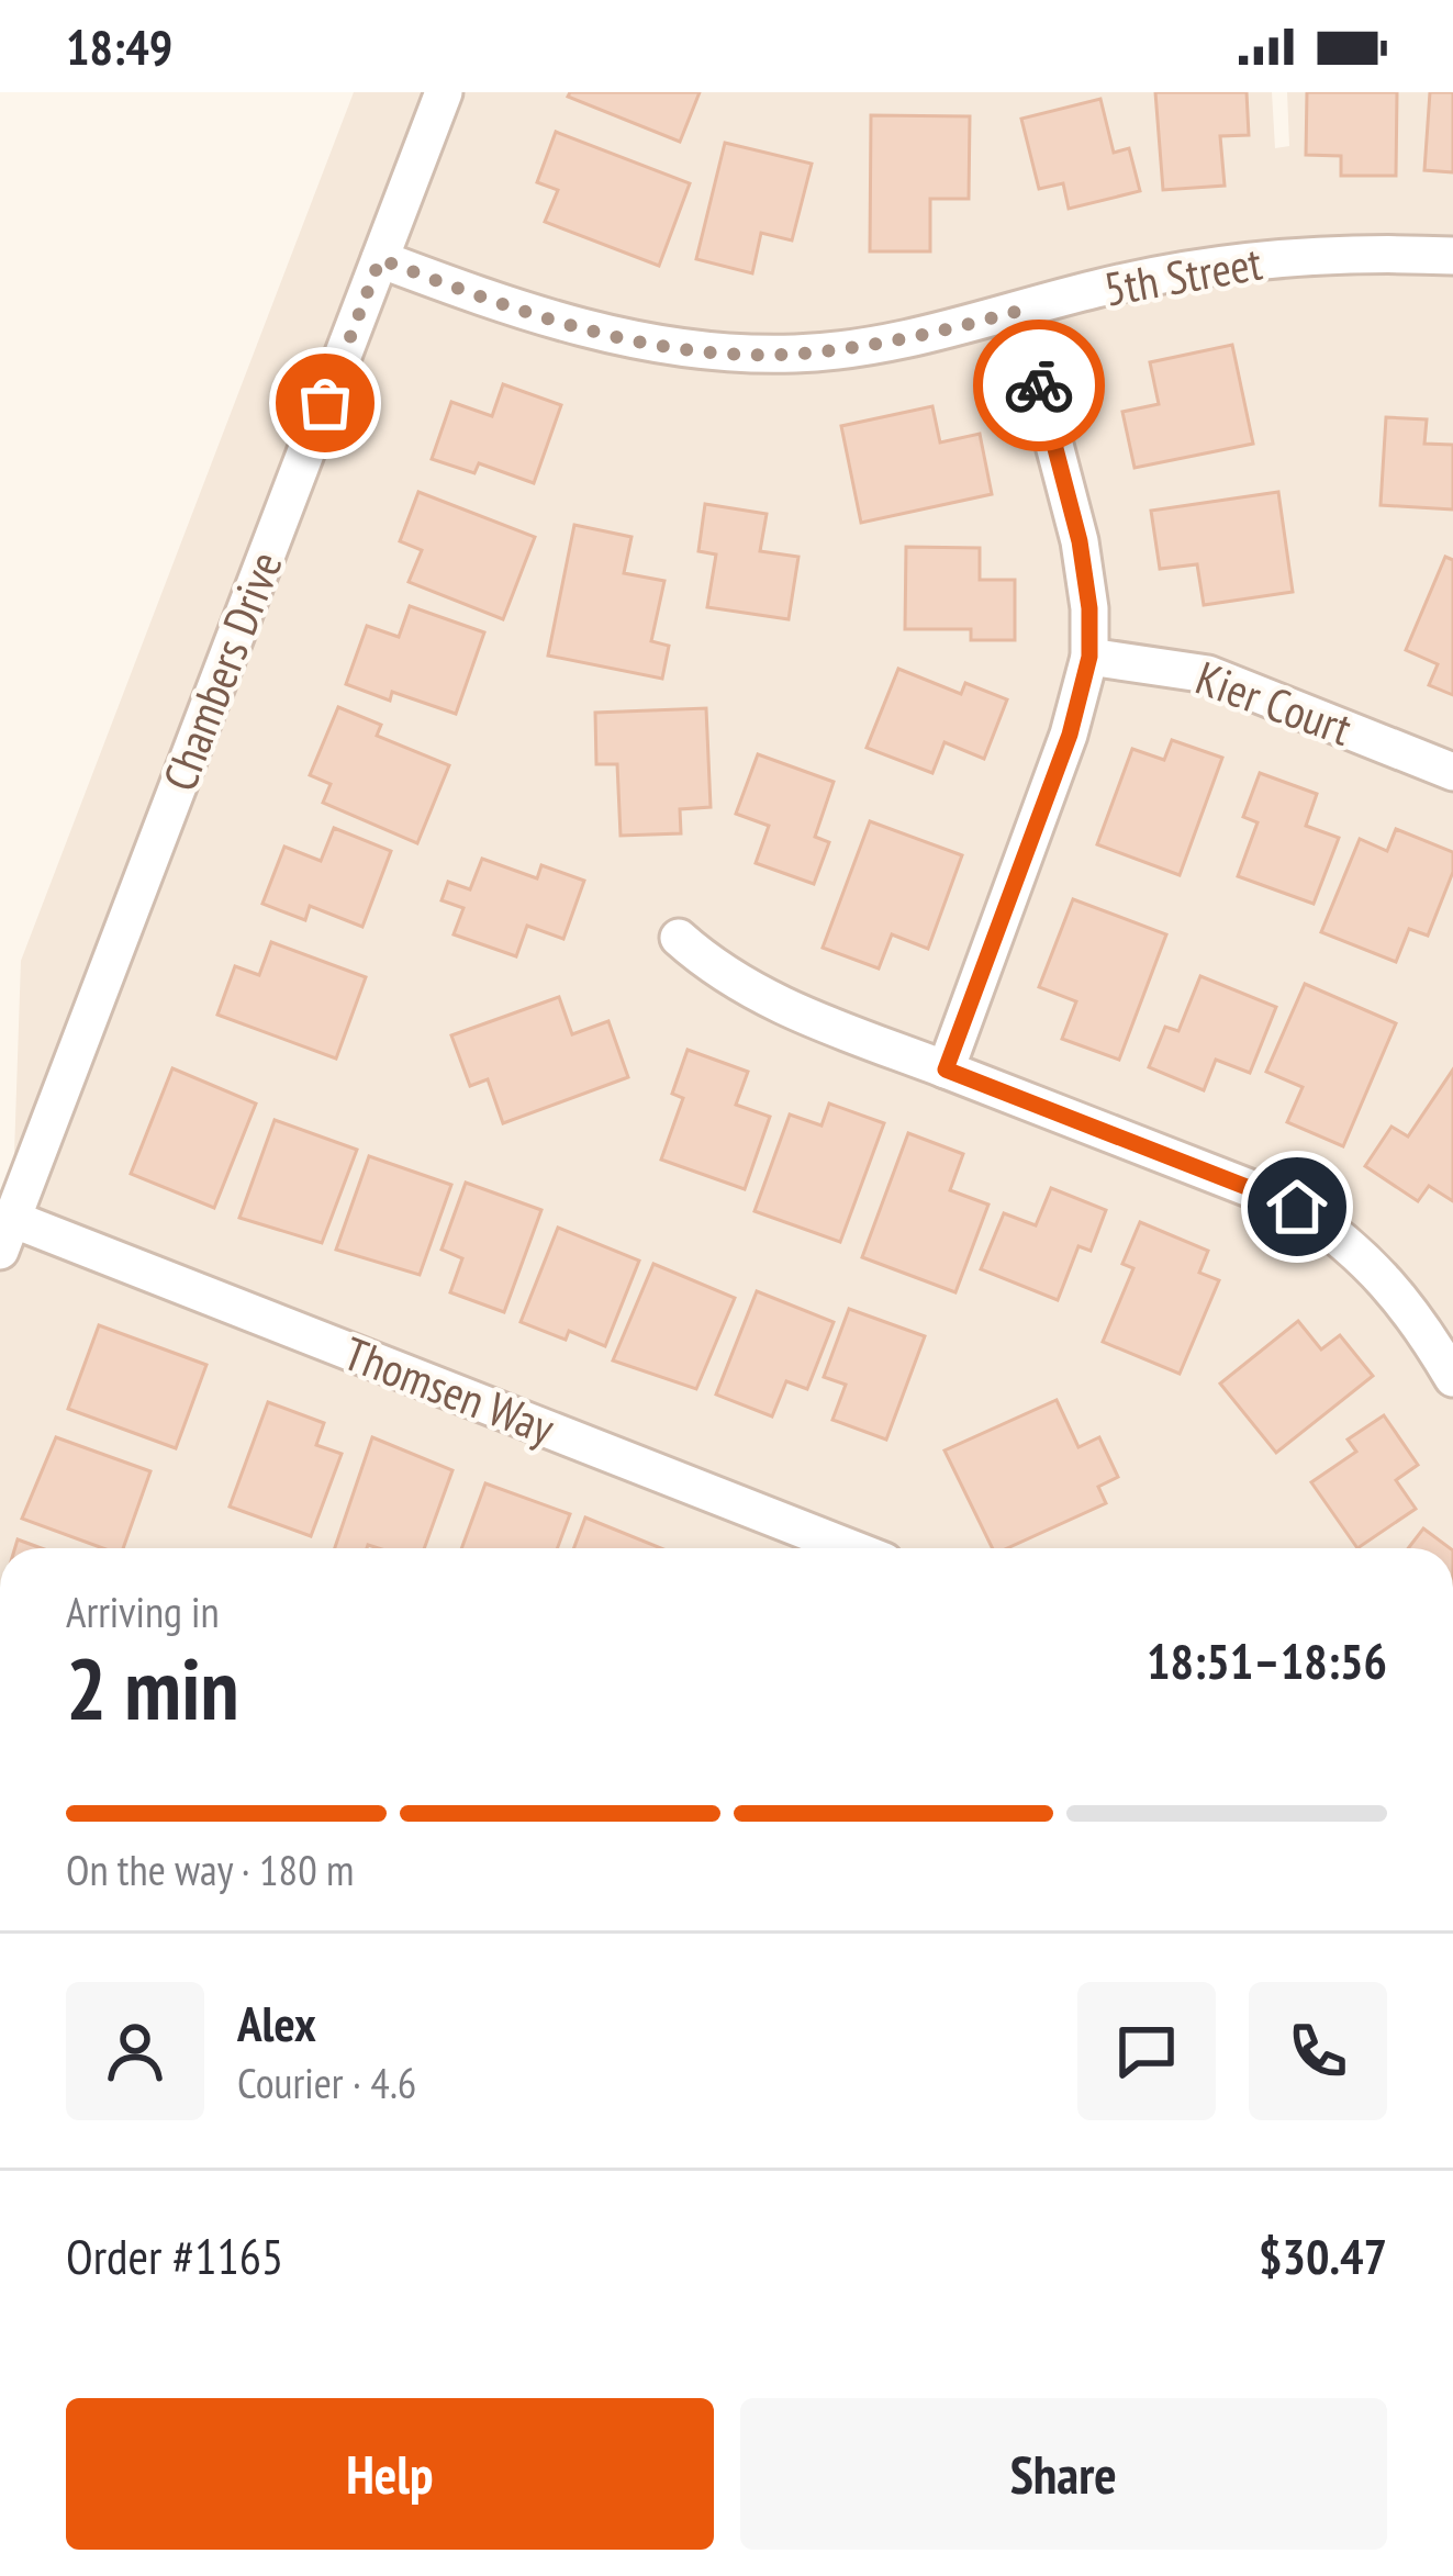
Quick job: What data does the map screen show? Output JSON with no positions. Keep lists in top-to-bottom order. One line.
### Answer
{"streets":{"street":["5th Street","Chambers Drive","Kier Court","Thomsen Way"]},"crossings":[["5th Street","Chambers Drive"],["Chambers Drive","Thomsen Way"]],"page":{"status":"18:49","heading":["2 min","Arriving in","18:51–18:56"],"panel":["Alex","Courier · 4.6","Order #1165","$30.47"],"bar":"On the way · 180 m","buttons":["Help","Share"]}}
